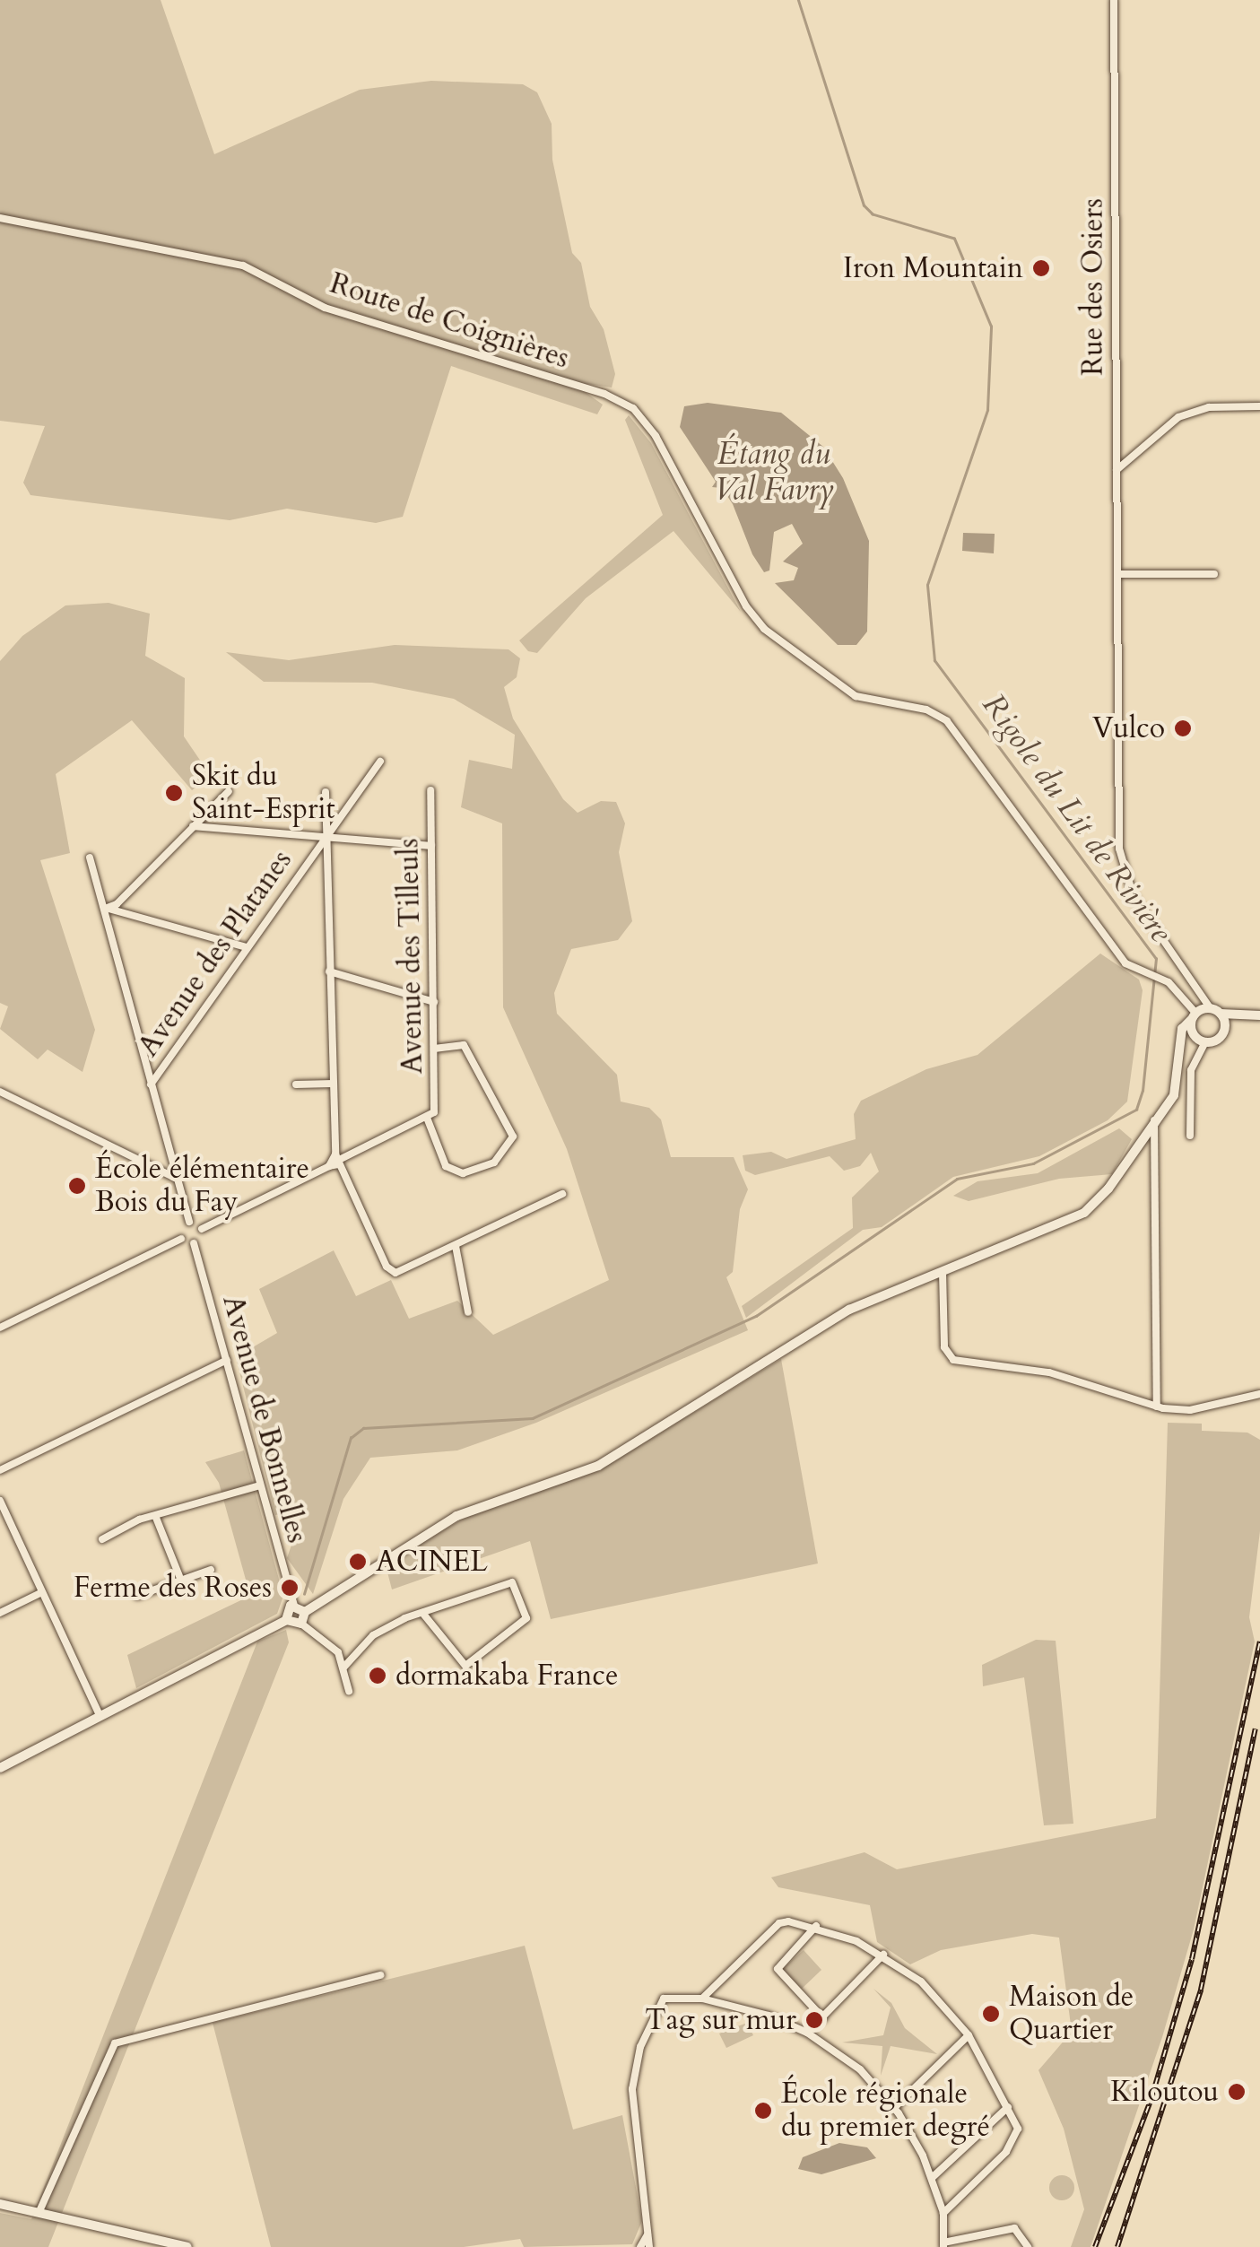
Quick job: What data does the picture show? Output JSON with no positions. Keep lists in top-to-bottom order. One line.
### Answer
{"streets":{"street":["Rue des Osiers","Route de Coignières","Avenue des Platanes","Avenue des Tilleuls","Avenue de Bonnelles"]},"crossings":[["Rue des Osiers","Route de Coignières"]],"water":["Étang du Val Favry","Rigole du Lit de Rivière"],"places":["Iron Mountain","Vulco","Skit du Saint-Esprit","École élémentaire Bois du Fay","ACINEL","Ferme des Roses","dormakaba France","Maison de Quartier","Tag sur mur","Kiloutou","École régionale du premier degré"]}
